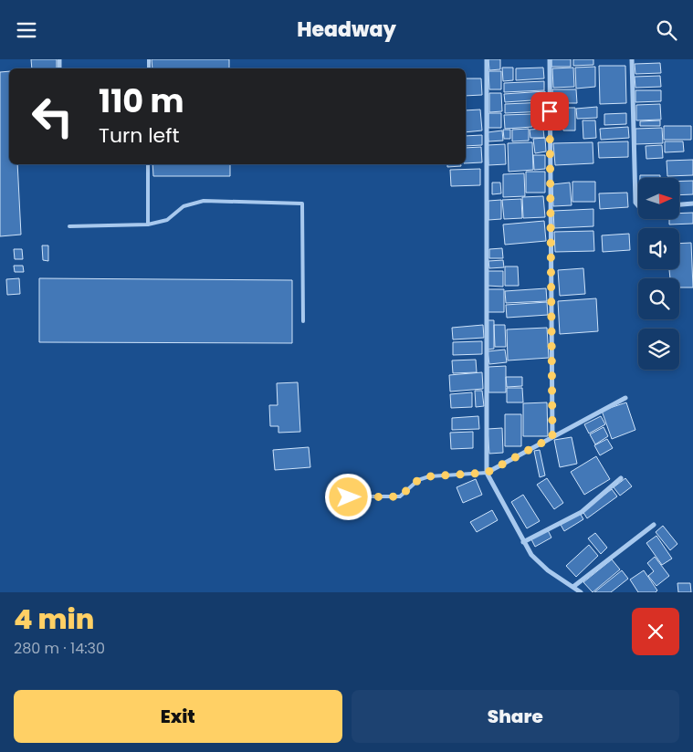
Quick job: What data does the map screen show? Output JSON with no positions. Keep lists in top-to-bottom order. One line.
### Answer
{"north":"right","page":{"header":"Headway","turn":["110 m","Turn left"],"heading":["4 min","280 m · 14:30"],"buttons":["Exit","Share"]}}
